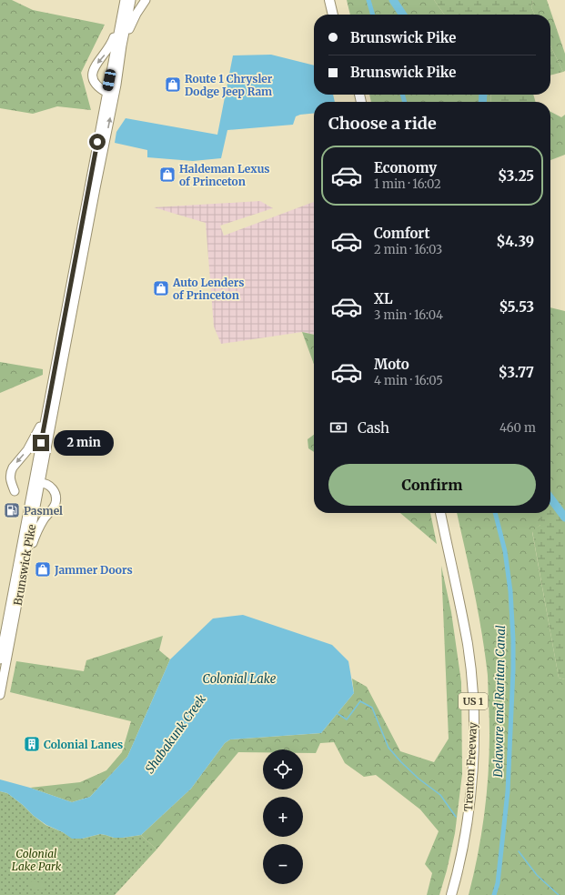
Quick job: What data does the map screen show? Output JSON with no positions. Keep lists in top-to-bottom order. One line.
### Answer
{"streets":{"highway":["US 1","Trenton Freeway"],"main road":["Brunswick Pike"]},"water":["Colonial Lake","Delaware and Raritan Canal","Shabakunk Creek"],"parks":["Colonial Lake Park"],"places":{"shop":["Route 1 Chrysler Dodge Jeep Ram","Haldeman Lexus of Princeton","Auto Lenders of Princeton","Jammer Doors"],"fuel station":["Pasmel"],"building":["Colonial Lanes"]},"page":{"banner":["Brunswick Pike","Brunswick Pike"],"heading":"Choose a ride","list":[{"name":"Economy","note":"1 min · 16:02","value":"$3.25"},{"name":"Comfort","note":"2 min · 16:03","value":"$4.39"},{"name":"XL","note":"3 min · 16:04","value":"$5.53"},{"name":"Moto","note":"4 min · 16:05","value":"$3.77"}],"pay":["Cash","460 m"],"bubble":"2 min","buttons":"Confirm","map_buttons":["+","−"]}}
